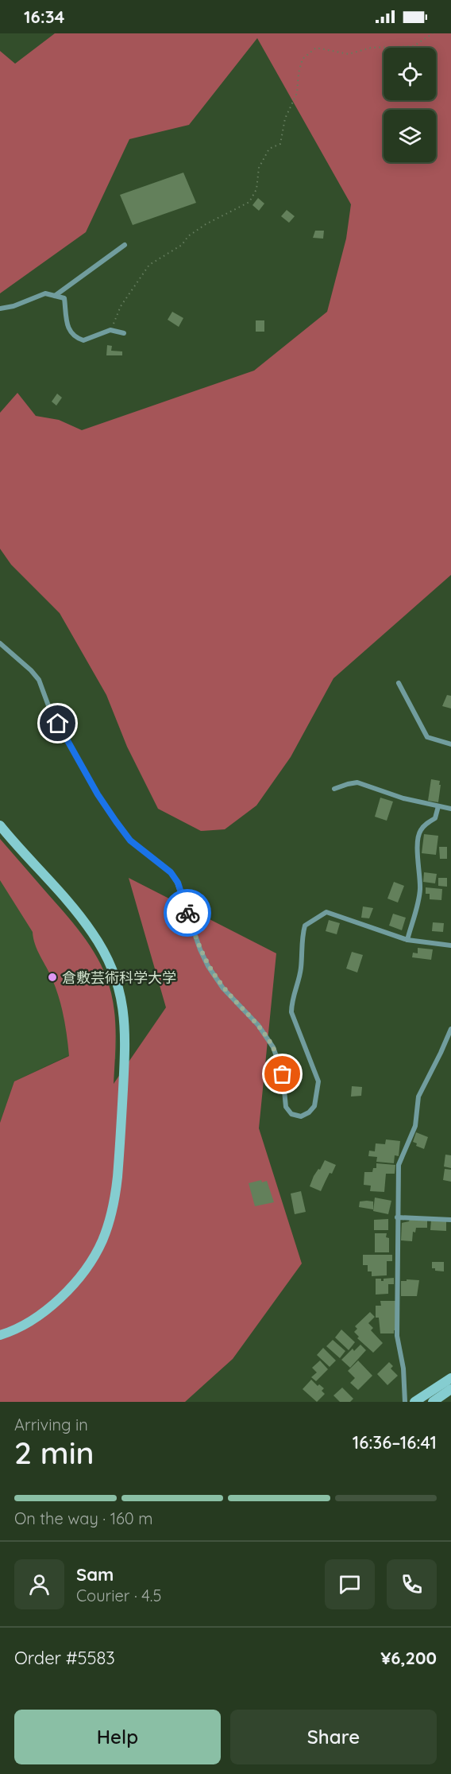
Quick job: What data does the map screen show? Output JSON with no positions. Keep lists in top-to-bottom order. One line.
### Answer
{"places":["倉敷芸術科学大学"],"page":{"status":"16:34","heading":["2 min","Arriving in","16:36–16:41"],"panel":["Sam","Courier · 4.5","Order #5583","¥6,200"],"bar":"On the way · 160 m","buttons":["Help","Share"]}}
